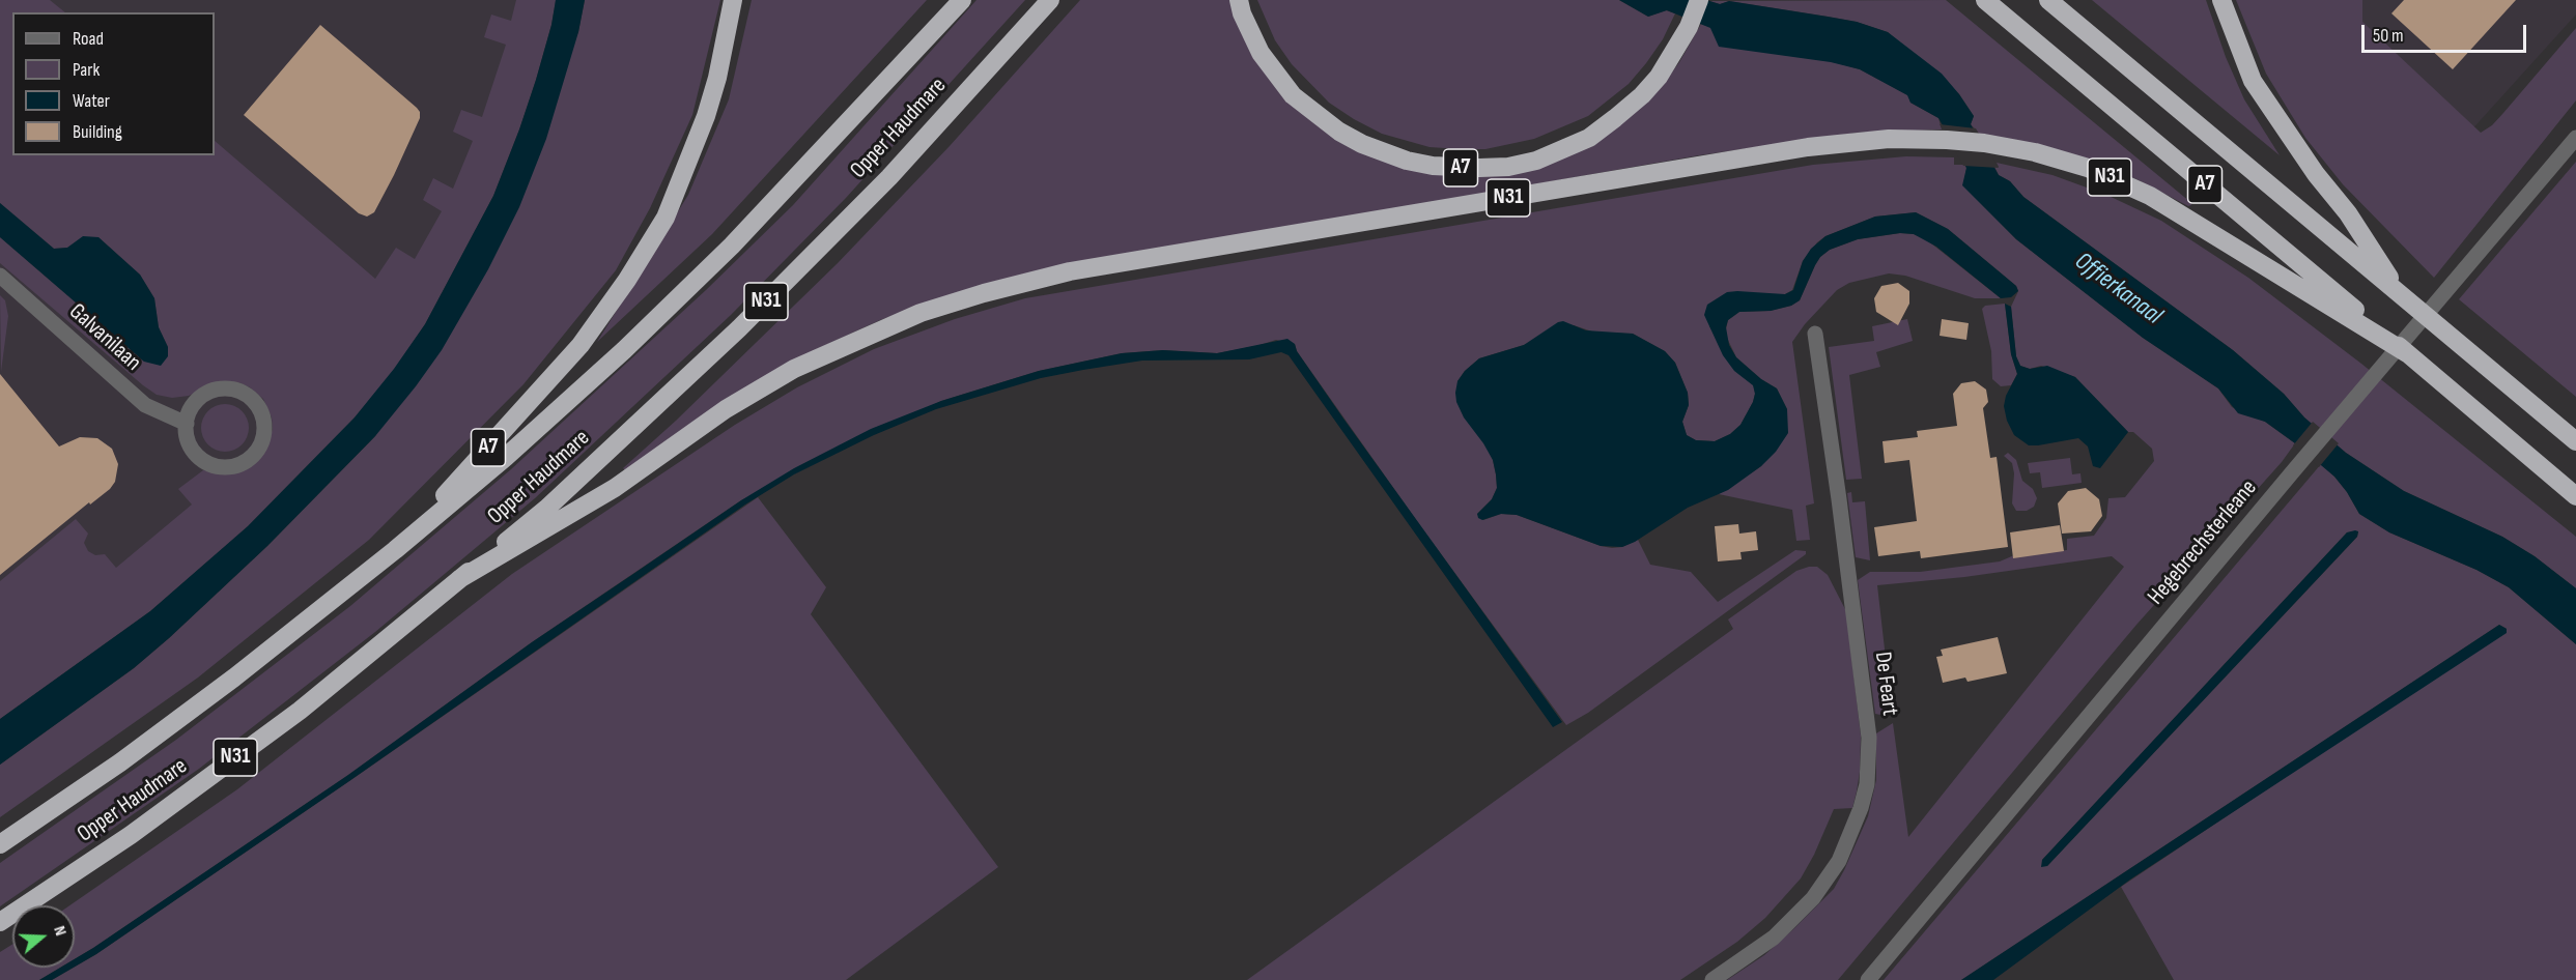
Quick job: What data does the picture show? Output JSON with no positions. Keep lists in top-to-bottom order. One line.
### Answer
{"streets":{"highway":["Opper Haudmare","A7","N31"],"street":["Galvanilaan","Hegebrechsterleane","De Feart"]},"crossings":[["Opper Haudmare","A7"],["Opper Haudmare","N31"],["A7","N31"]],"water":["Offierkanaal"],"legend":["Road","Park","Water","Building"],"scale_bar":"50 m","north":"right"}
